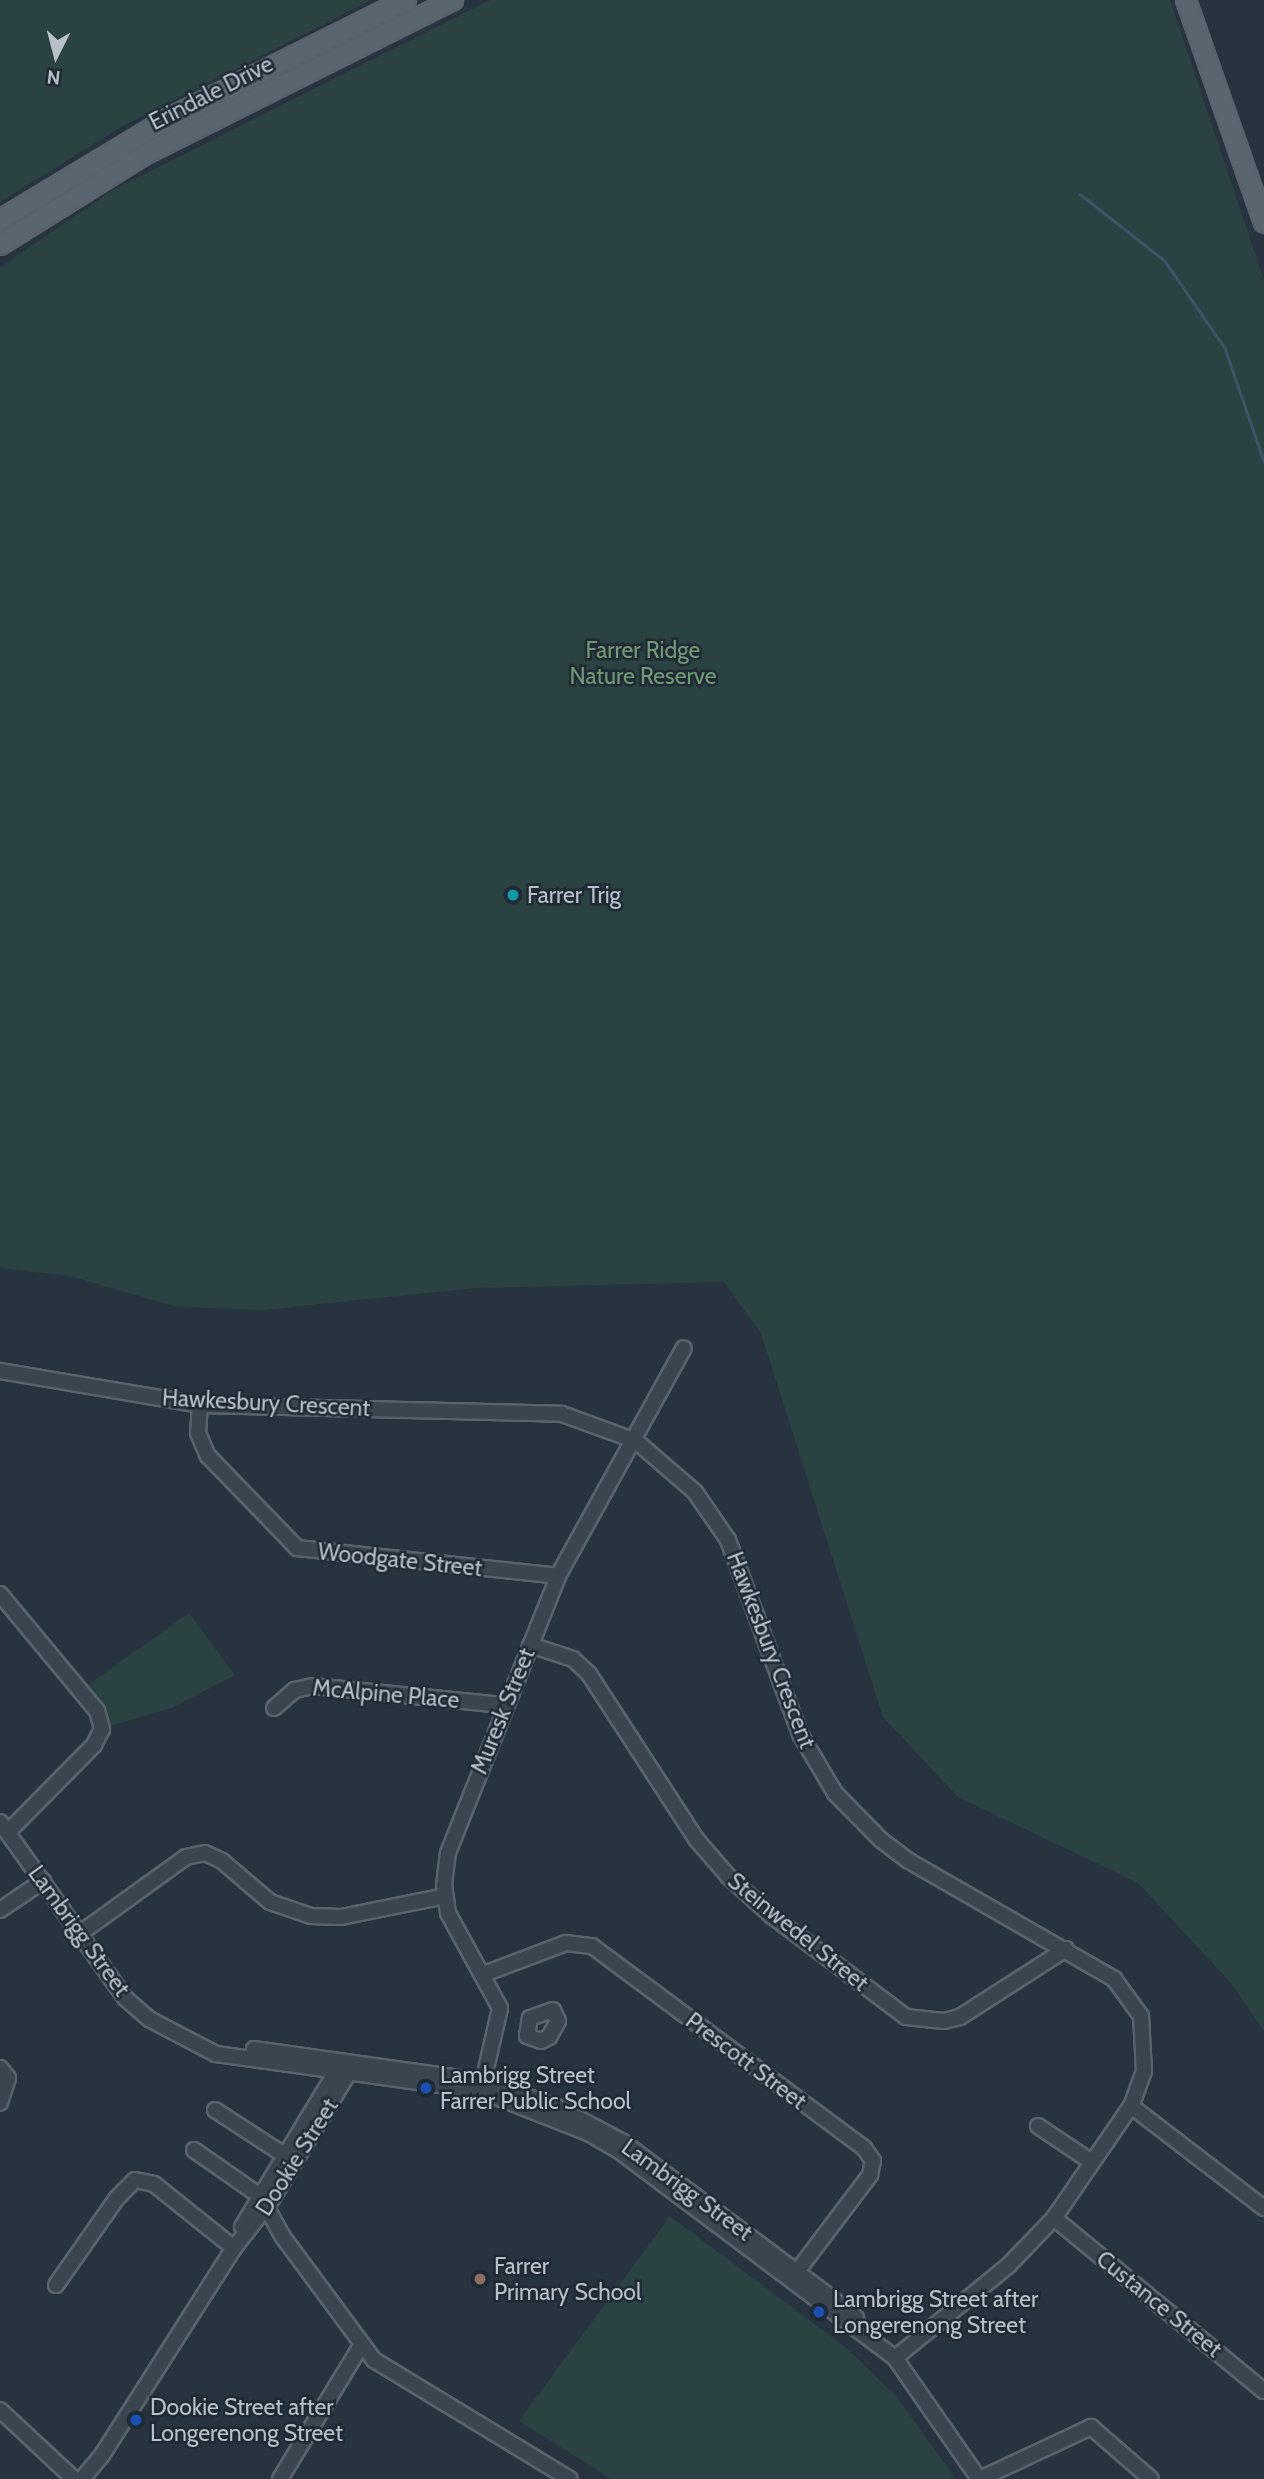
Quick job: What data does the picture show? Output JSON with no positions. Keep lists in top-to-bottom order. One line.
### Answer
{"streets":{"main road":["Erindale Drive"],"street":["Hawkesbury Crescent","Woodgate Street","McAlpine Place","Muresk Street","Lambrigg Street","Steinwedel Street","Prescott Street","Dookie Street","Custance Street"]},"crossings":[["Hawkesbury Crescent","Woodgate Street"],["Hawkesbury Crescent","Muresk Street"],["Hawkesbury Crescent","Lambrigg Street"],["Hawkesbury Crescent","Steinwedel Street"],["Hawkesbury Crescent","Custance Street"],["Woodgate Street","Muresk Street"],["McAlpine Place","Muresk Street"],["Muresk Street","Steinwedel Street"],["Muresk Street","Prescott Street"],["Lambrigg Street","Prescott Street"],["Lambrigg Street","Dookie Street"]],"parks":["Farrer Ridge Nature Reserve"],"places":["Farrer Trig","Lambrigg Street Farrer Public School","Farrer Primary School","Lambrigg Street after Longerenong Street","Dookie Street after Longerenong Street"],"north":"bottom"}
